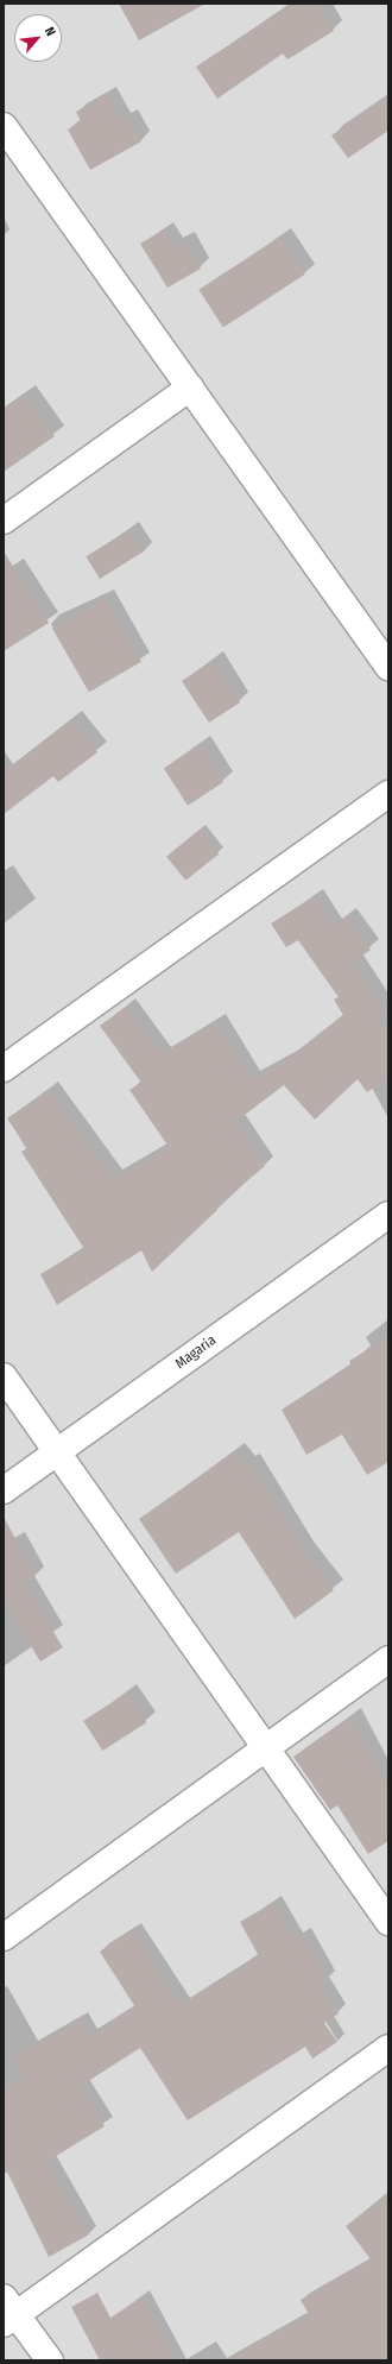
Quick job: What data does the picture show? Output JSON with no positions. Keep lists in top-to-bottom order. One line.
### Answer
{"streets":{"street":["Magaria"]},"north":"top right"}
